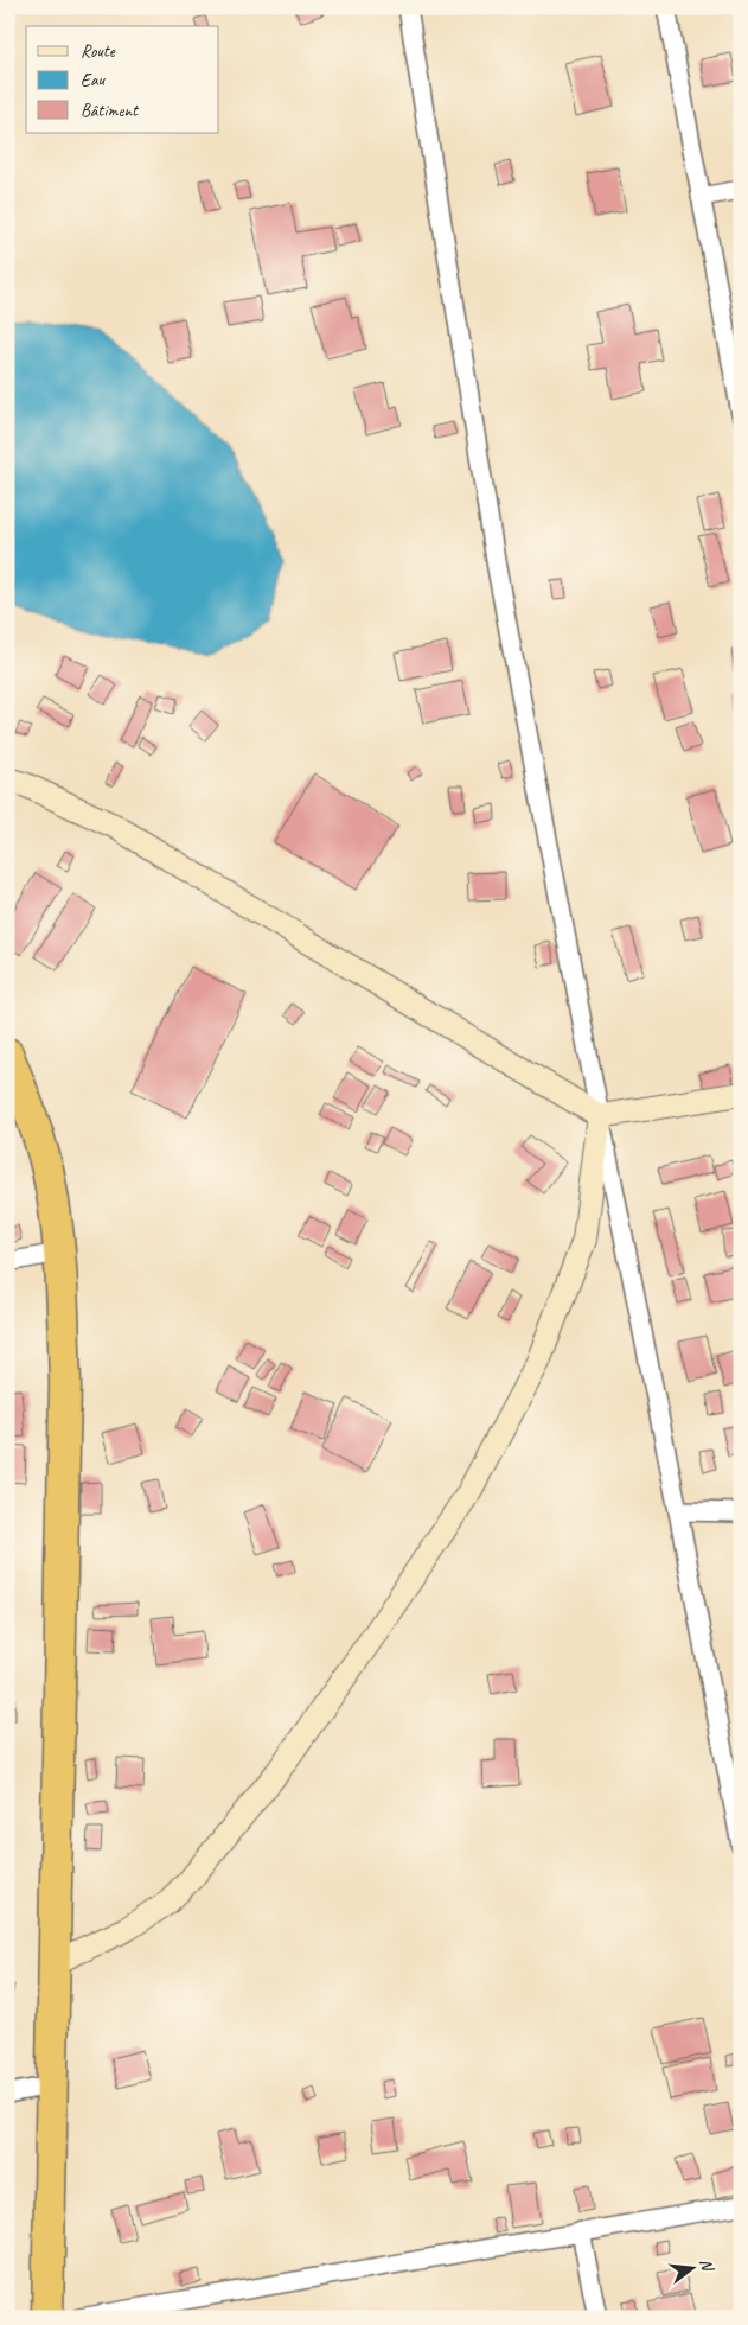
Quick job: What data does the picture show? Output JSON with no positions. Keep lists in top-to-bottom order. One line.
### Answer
{"legend":["Route","Eau","Bâtiment"],"north":"right"}
